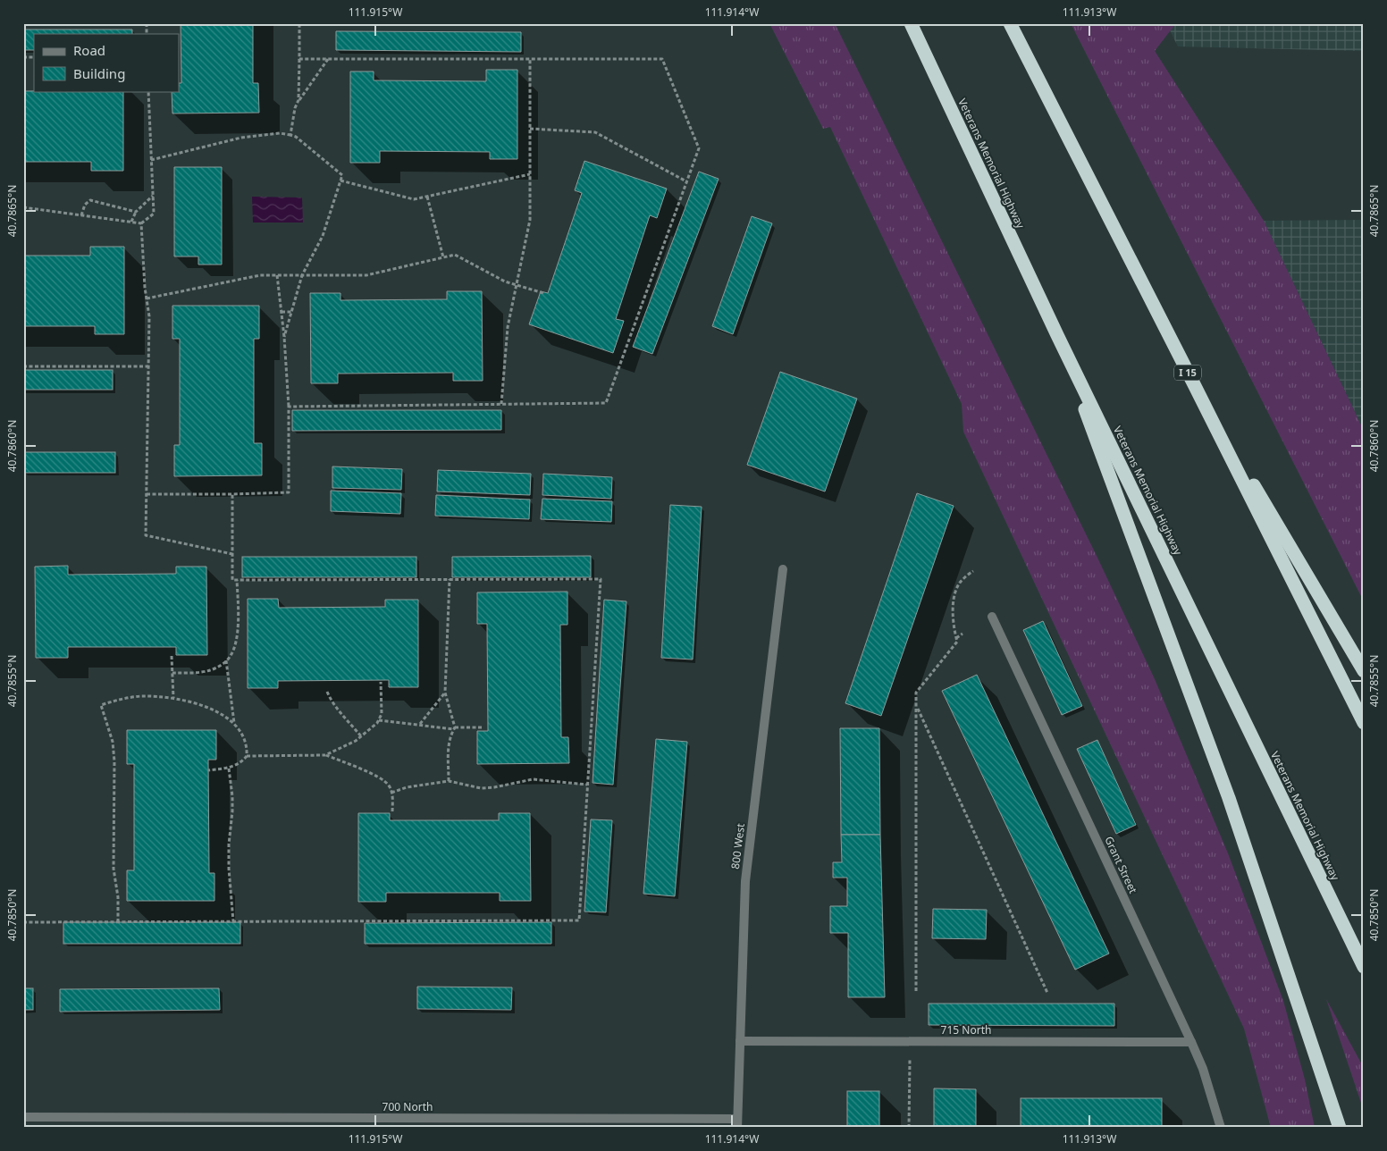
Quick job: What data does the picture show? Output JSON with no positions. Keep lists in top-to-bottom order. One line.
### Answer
{"streets":{"highway":["Veterans Memorial Highway","I 15"],"street":["800 West","Grant Street","715 North","700 North"]},"crossings":[["800 West","715 North"],["800 West","700 North"],["Grant Street","715 North"]],"legend":["Road","Building"],"coordinates":["111.915°W","111.914°W","111.913°W","40.7865°N","40.7860°N","40.7855°N","40.7850°N"]}
